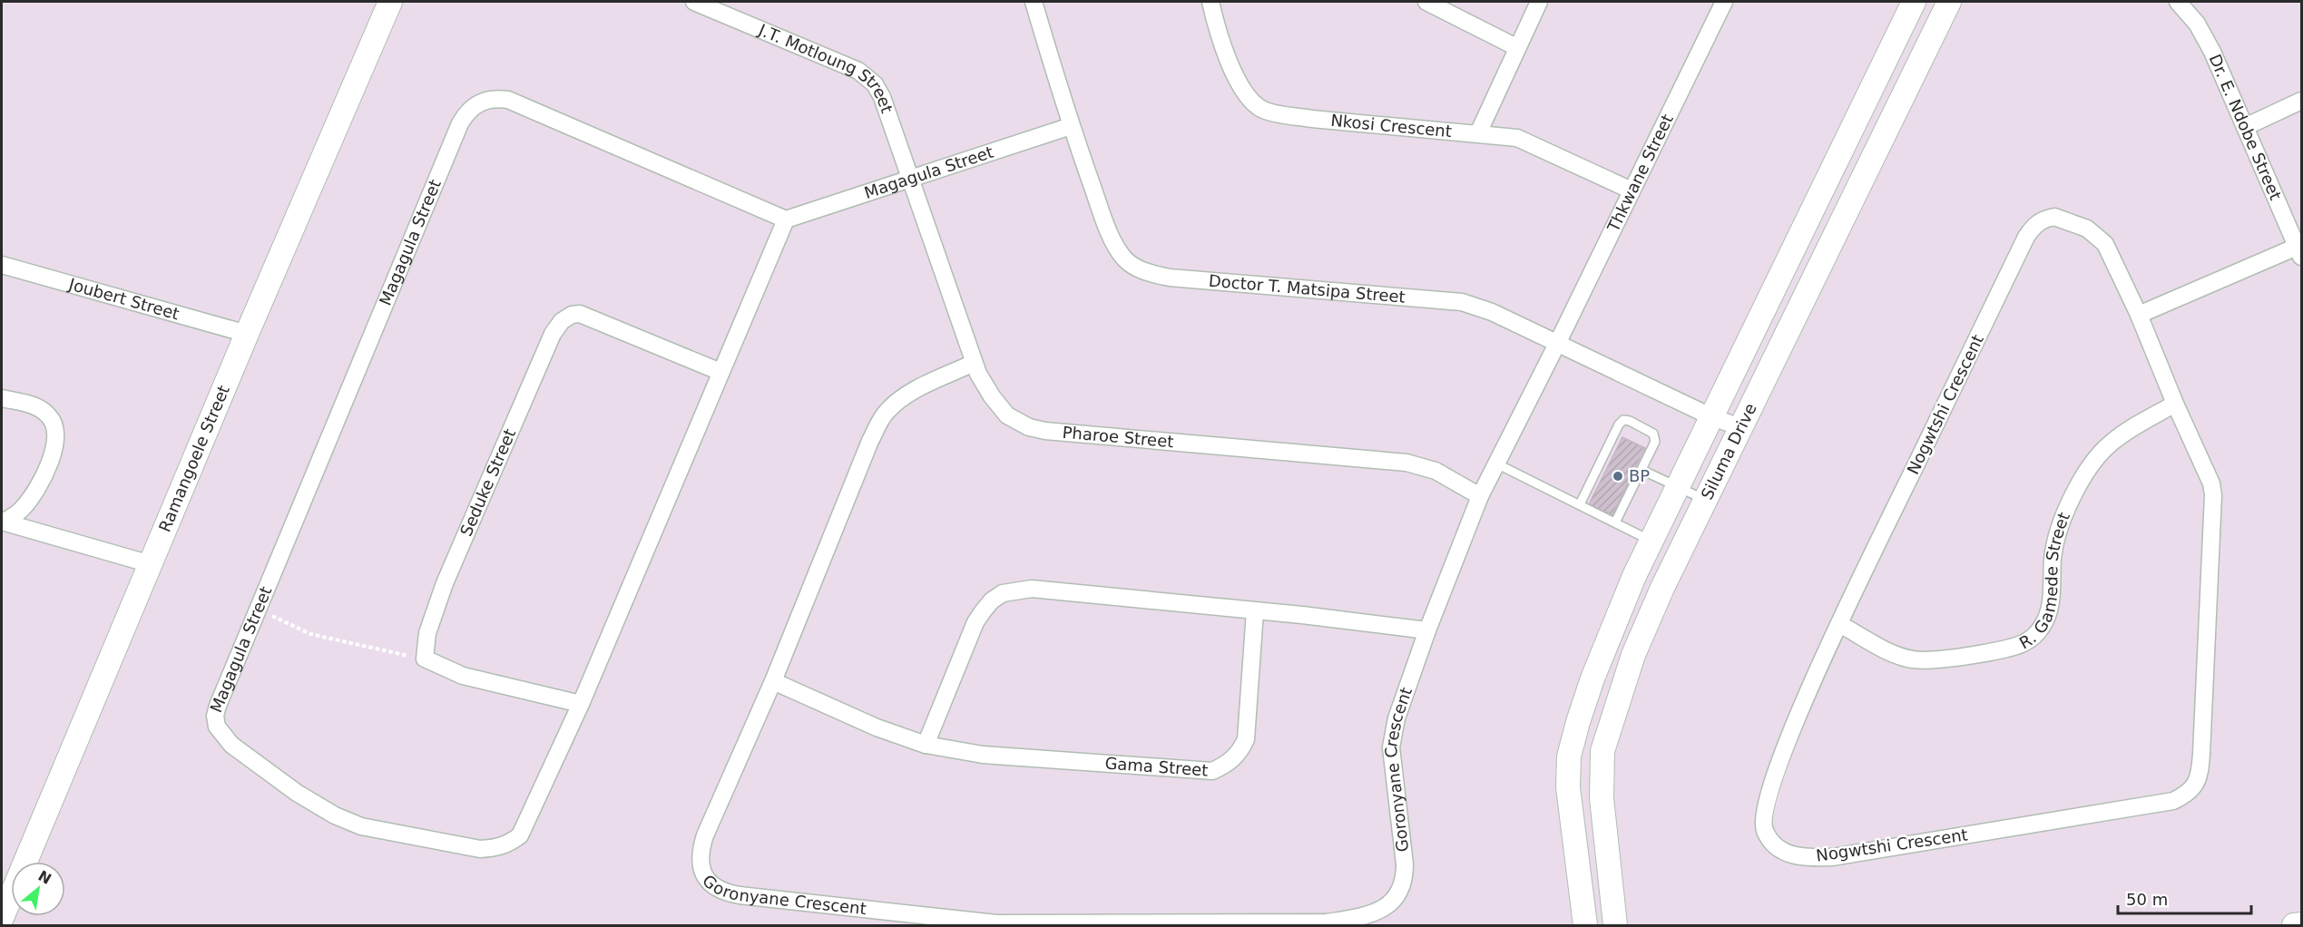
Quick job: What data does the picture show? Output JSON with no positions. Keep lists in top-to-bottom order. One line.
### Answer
{"streets":{"street":["J.T. Motloung Street","Nkosi Crescent","Dr. E. Ndobe Street","Thkwane Street","Magagula Street","Doctor T. Matsipa Street","Joubert Street","Nogwtshi Crescent","Pharoe Street","Siluma Drive","Ramangoele Street","Seduke Street","R. Gamede Street","Gama Street","Goronyane Crescent"]},"crossings":[["J.T. Motloung Street","Magagula Street"],["J.T. Motloung Street","Pharoe Street"],["Nkosi Crescent","Thkwane Street"],["Thkwane Street","Doctor T. Matsipa Street"],["Thkwane Street","Goronyane Crescent"],["Magagula Street","Doctor T. Matsipa Street"],["Magagula Street","Pharoe Street"],["Magagula Street","Seduke Street"],["Doctor T. Matsipa Street","Siluma Drive"],["Doctor T. Matsipa Street","Goronyane Crescent"],["Joubert Street","Ramangoele Street"],["Nogwtshi Crescent","R. Gamede Street"],["Pharoe Street","Goronyane Crescent"],["Gama Street","Goronyane Crescent"]],"places":["BP"],"scale_bar":"50 m","north":"top right"}
